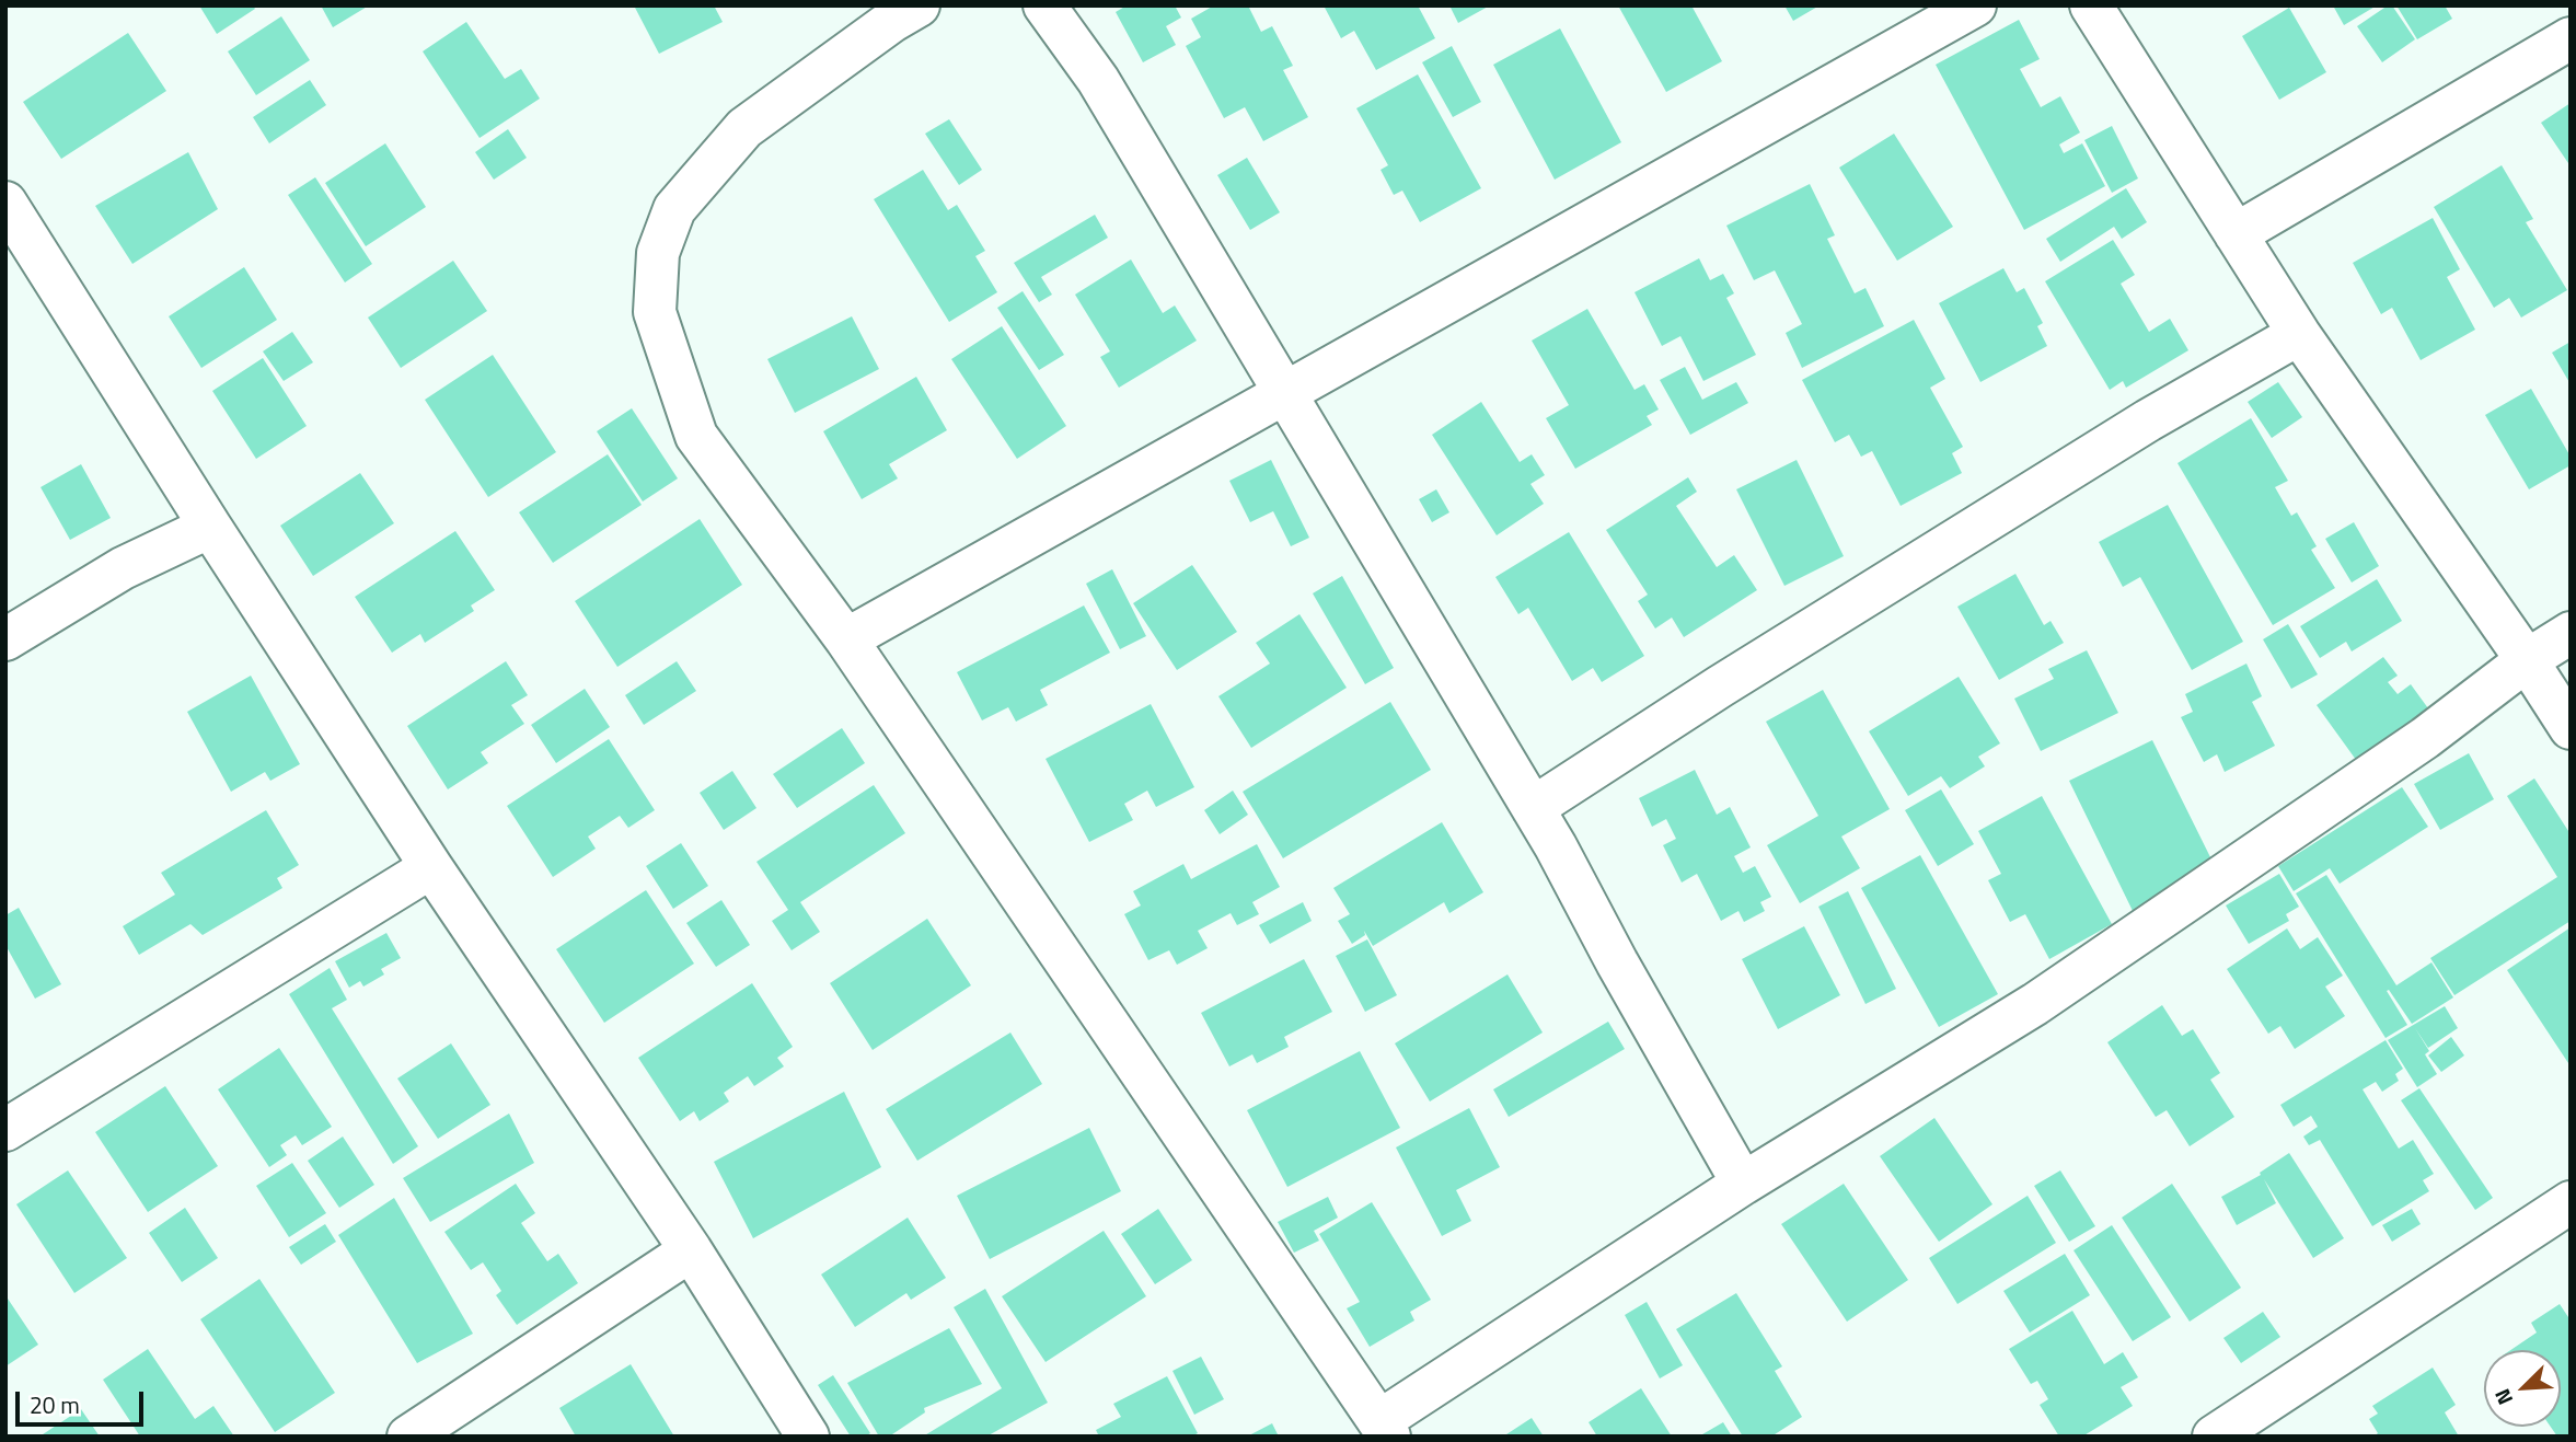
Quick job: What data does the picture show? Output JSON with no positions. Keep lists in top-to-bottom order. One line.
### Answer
{"scale_bar":"20 m","north":"bottom left"}
